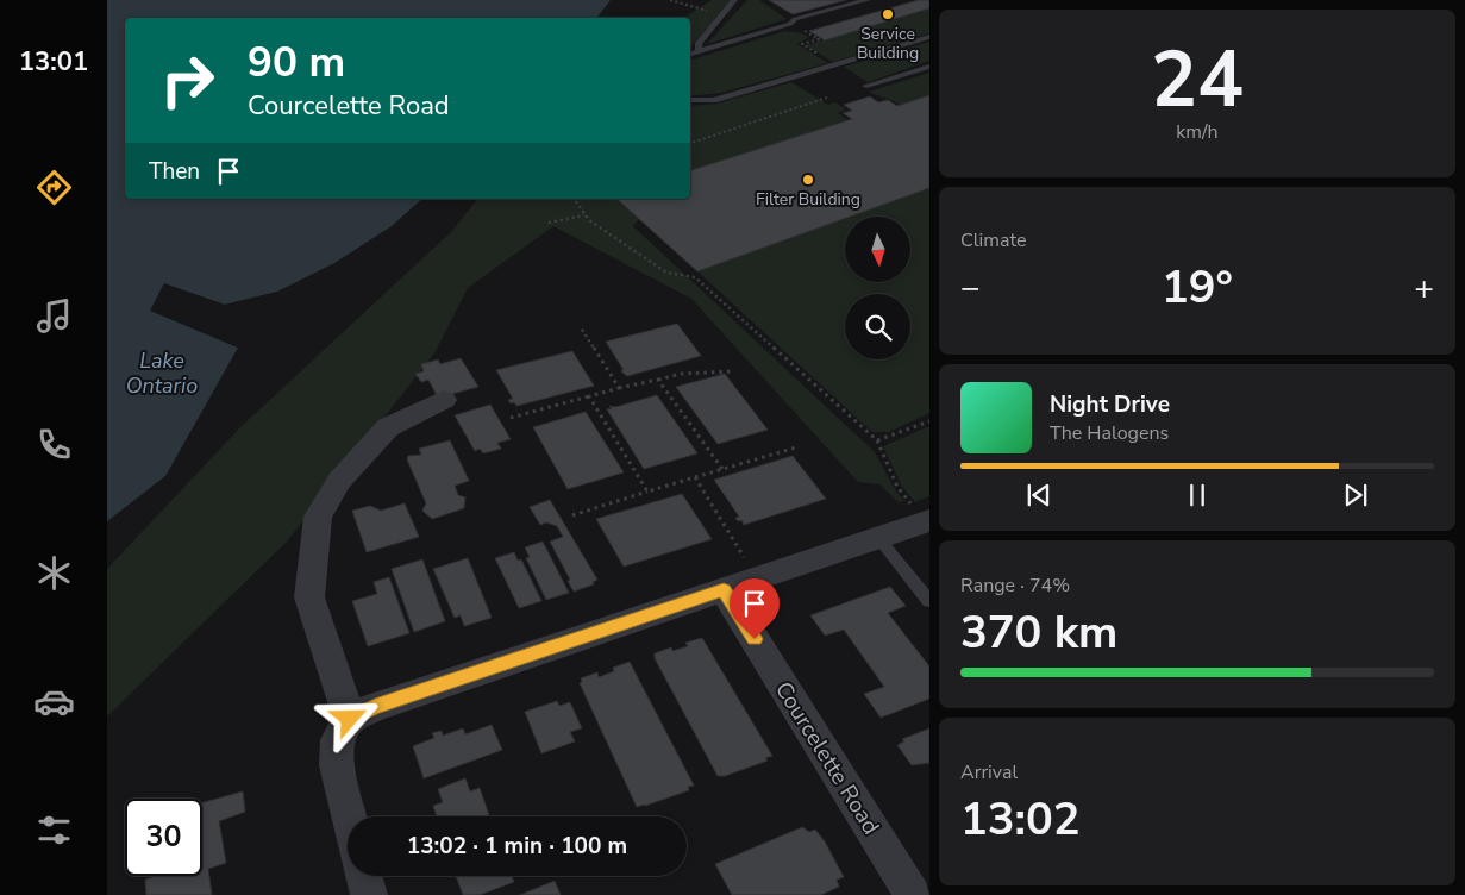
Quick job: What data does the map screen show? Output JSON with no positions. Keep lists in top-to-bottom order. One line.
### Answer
{"streets":{"street":["Courcelette Road"]},"water":["Lake Ontario"],"places":["Service Building","Filter Building"],"north":"bottom","page":{"tabs":"13:01","tile":[["24","km/h"],"Climate",["Range · 74%","370 km"],["Arrival","13:02"]],"turn":["90 m","Courcelette Road"],"then":"Then","heat":["−","19°","+"],"song":["Night Drive","The Halogens"],"limit":"30","trip":"13:02 · 1 min · 100 m"}}
